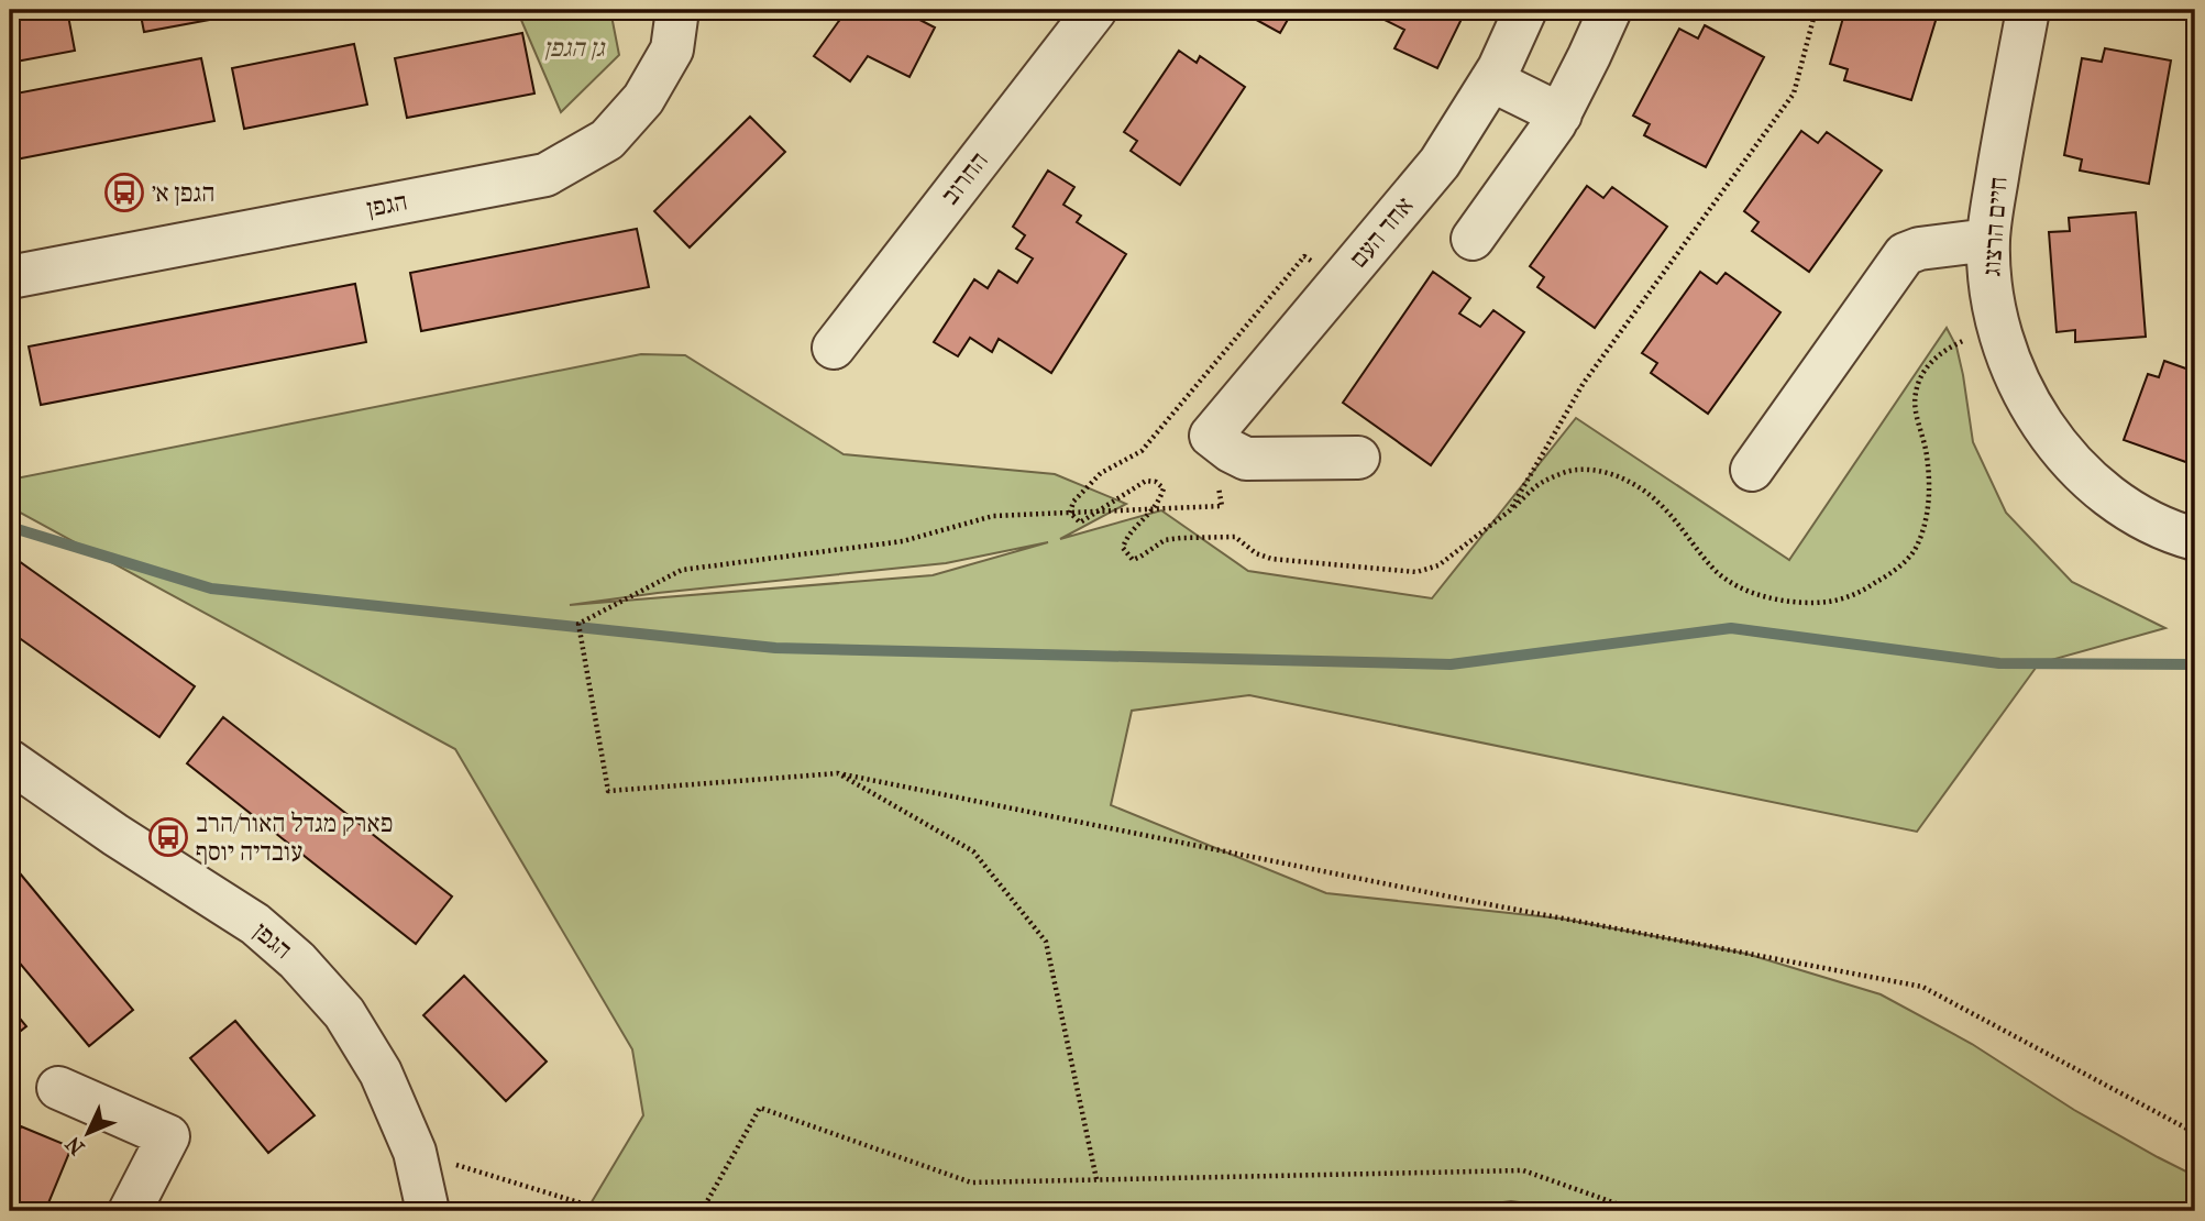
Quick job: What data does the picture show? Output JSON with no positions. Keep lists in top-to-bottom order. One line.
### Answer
{"streets":{"street":["החרוב","הגפן","חיים הרצוג","אחד העם"]},"parks":["גן הגפן"],"places":{"bus stop":["הגפן א׳","פארק מגדל האור/הרב עובדיה יוסף"]},"north":"bottom left"}
